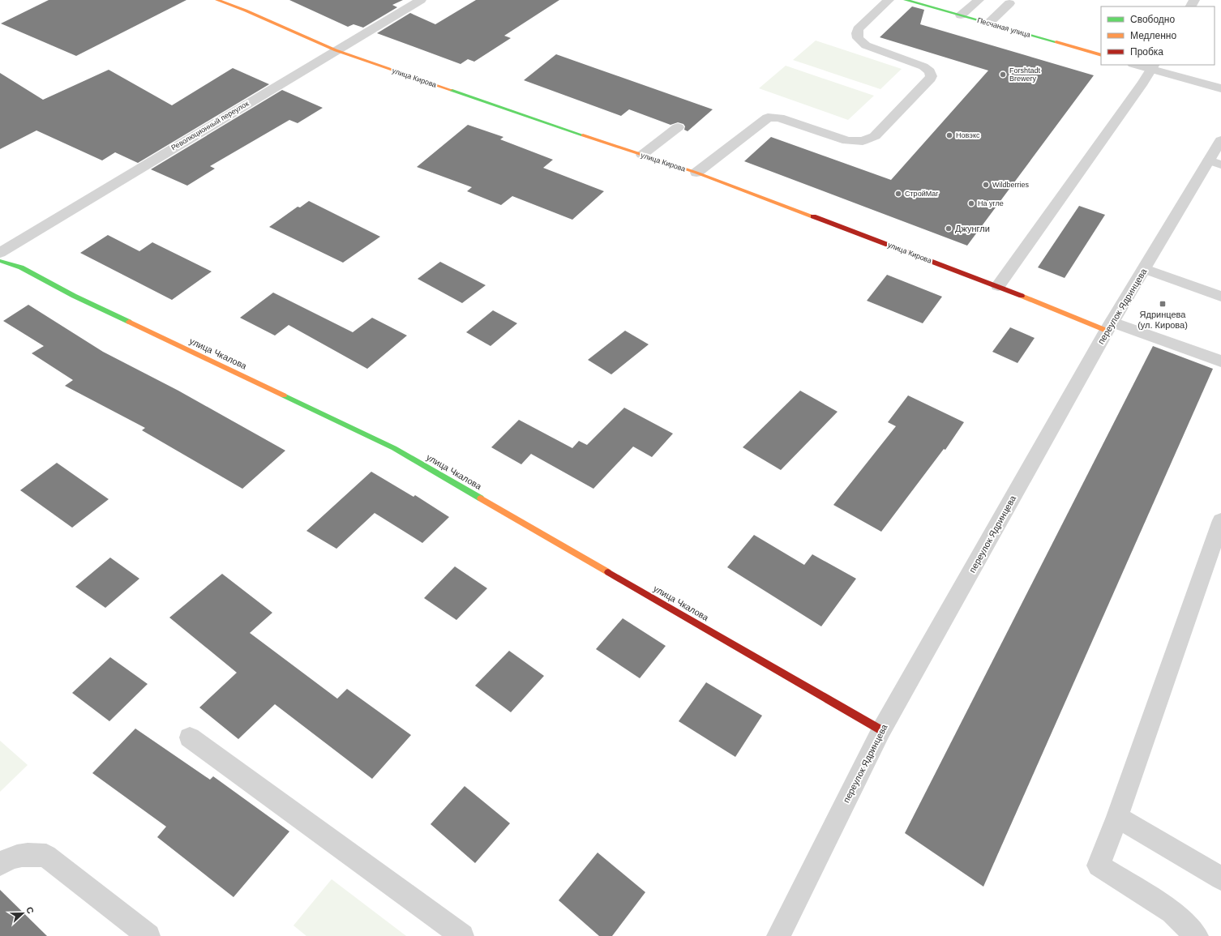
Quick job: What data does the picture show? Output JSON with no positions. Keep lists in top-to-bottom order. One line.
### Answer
{"streets":{"street":["Песчаная улица","улица Кирова","Революционный переулок","переулок Ядринцева","улица Чкалова"]},"crossings":[["улица Кирова","Революционный переулок"],["улица Кирова","переулок Ядринцева"],["переулок Ядринцева","улица Чкалова"]],"places":{"other":["Forshtadt Brewery","Новэкс","Wildberries","СтройМаг","На угле","Джунгли"],"transit":["Ядринцева (ул. Кирова)"]},"legend":["Свободно","Медленно","Пробка"],"north":"right"}
